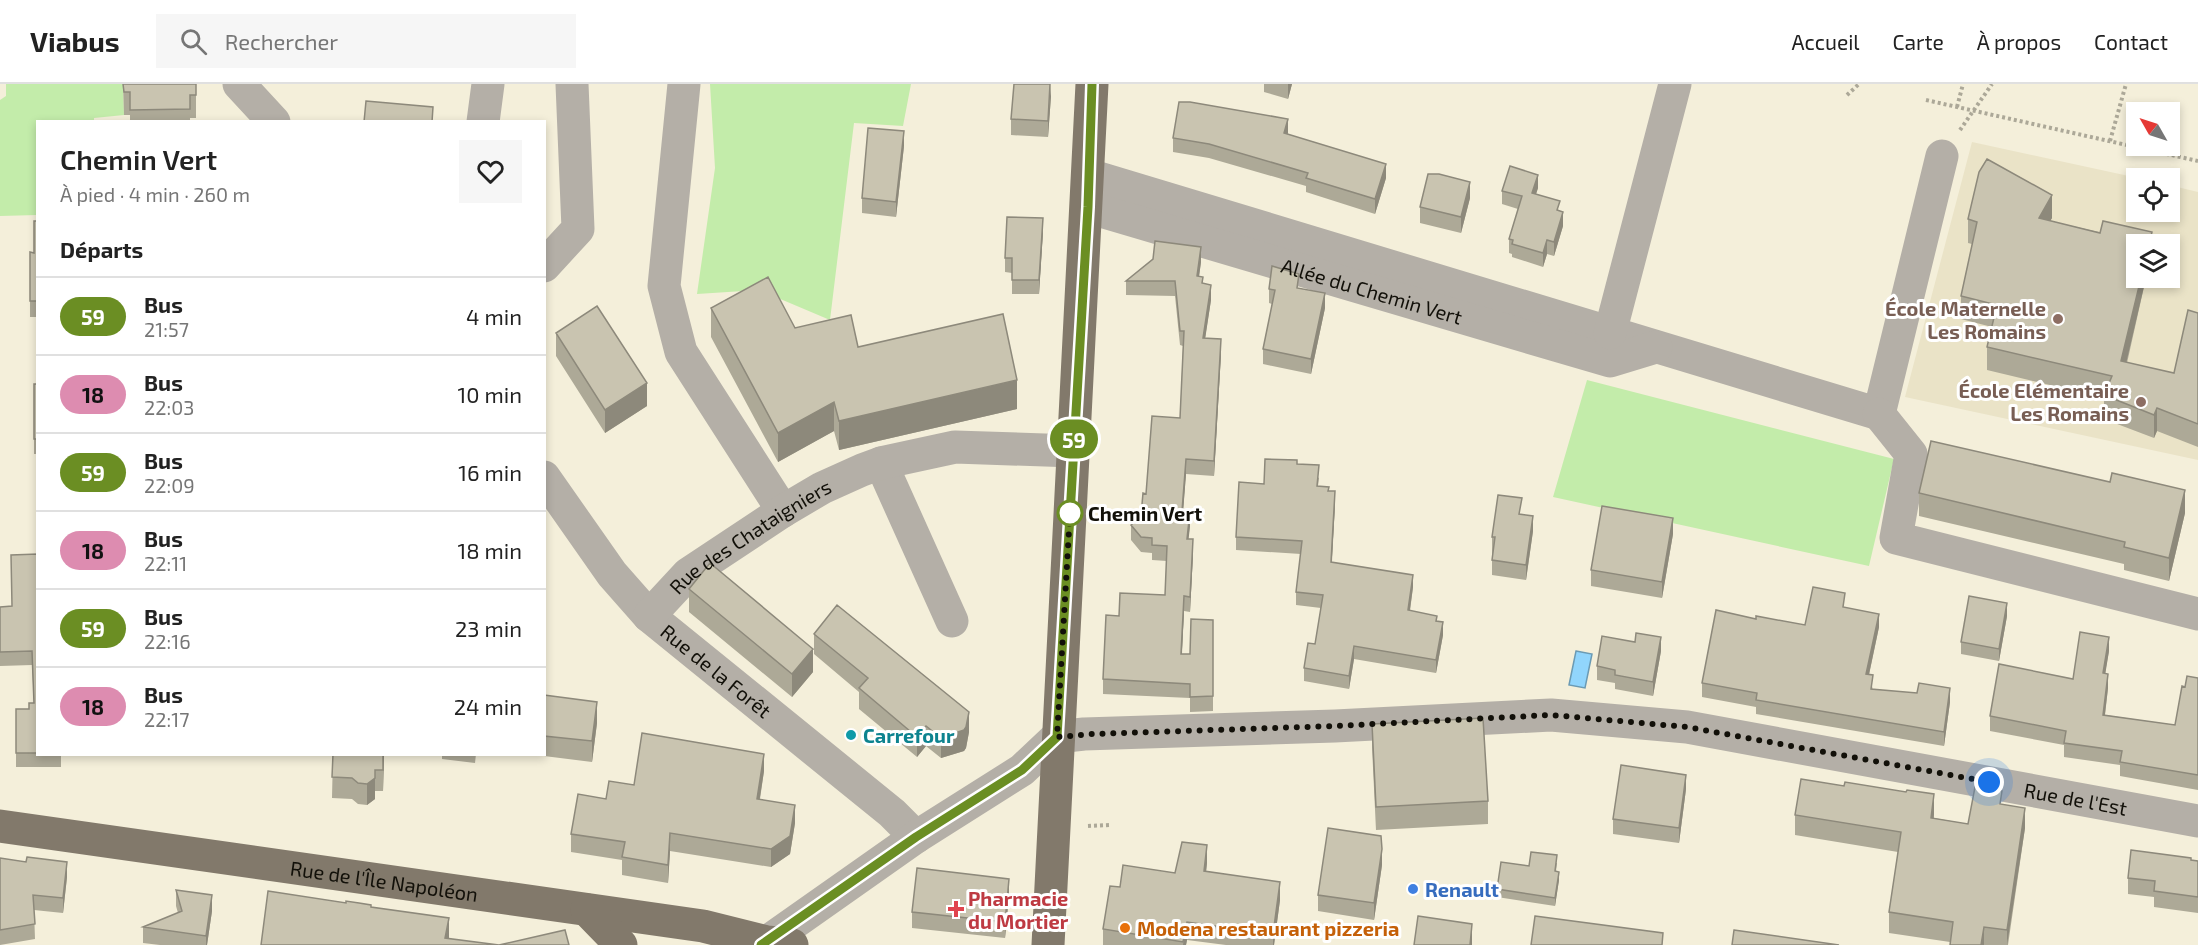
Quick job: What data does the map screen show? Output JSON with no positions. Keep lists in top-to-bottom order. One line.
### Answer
{"streets":{"main road":["Rue de l'Île Napoléon"],"street":["Allée du Chemin Vert","Rue des Chataigniers","Rue de la Forêt","Rue de l'Est"]},"crossings":[["Rue des Chataigniers","Rue de la Forêt"]],"places":{"other":["École Maternelle Les Romains","École Elémentaire Les Romains","Chemin Vert","Carrefour","Renault","Modena restaurant pizzeria"],"health":["Pharmacie du Mortier"]},"lines":["bus line 59"],"north":"top left","page":{"header":"Viabus","search":"Rechercher","nav":["Accueil","Carte","À propos","Contact"],"on_map":"59","heading":[["Chemin Vert","À pied · 4 min · 260 m"],"Départs"],"list":[{"mark":"59","name":"Bus","note":"21:57","value":"4 min"},{"mark":"18","name":"Bus","note":"22:03","value":"10 min"},{"mark":"59","name":"Bus","note":"22:09","value":"16 min"},{"mark":"18","name":"Bus","note":"22:11","value":"18 min"},{"mark":"59","name":"Bus","note":"22:16","value":"23 min"},{"mark":"18","name":"Bus","note":"22:17","value":"24 min"}]}}
